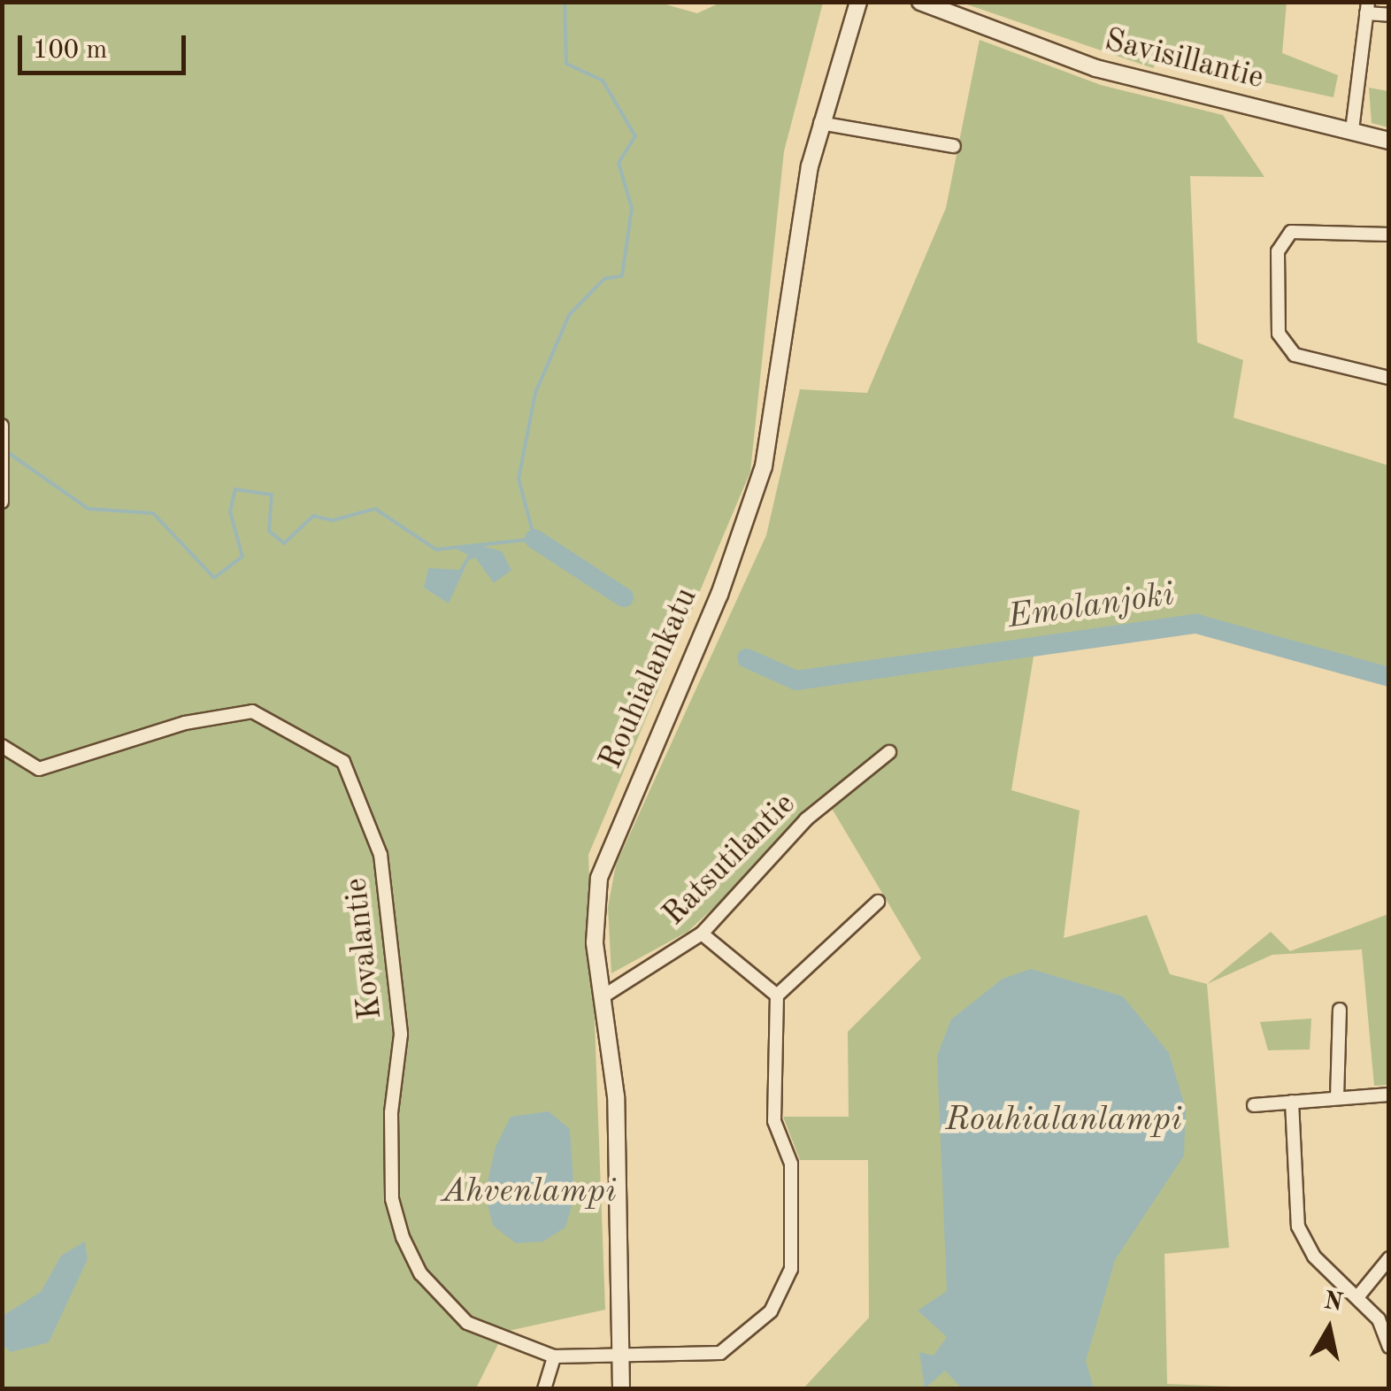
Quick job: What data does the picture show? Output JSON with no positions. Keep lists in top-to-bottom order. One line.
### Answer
{"streets":{"street":["Savisillantie","Rouhialankatu","Ratsutilantie","Kovalantie"]},"crossings":[["Rouhialankatu","Ratsutilantie"],["Rouhialankatu","Kovalantie"]],"water":["Emolanjoki","Rouhialanlampi","Ahvenlampi"],"scale_bar":"100 m","north":"top"}
